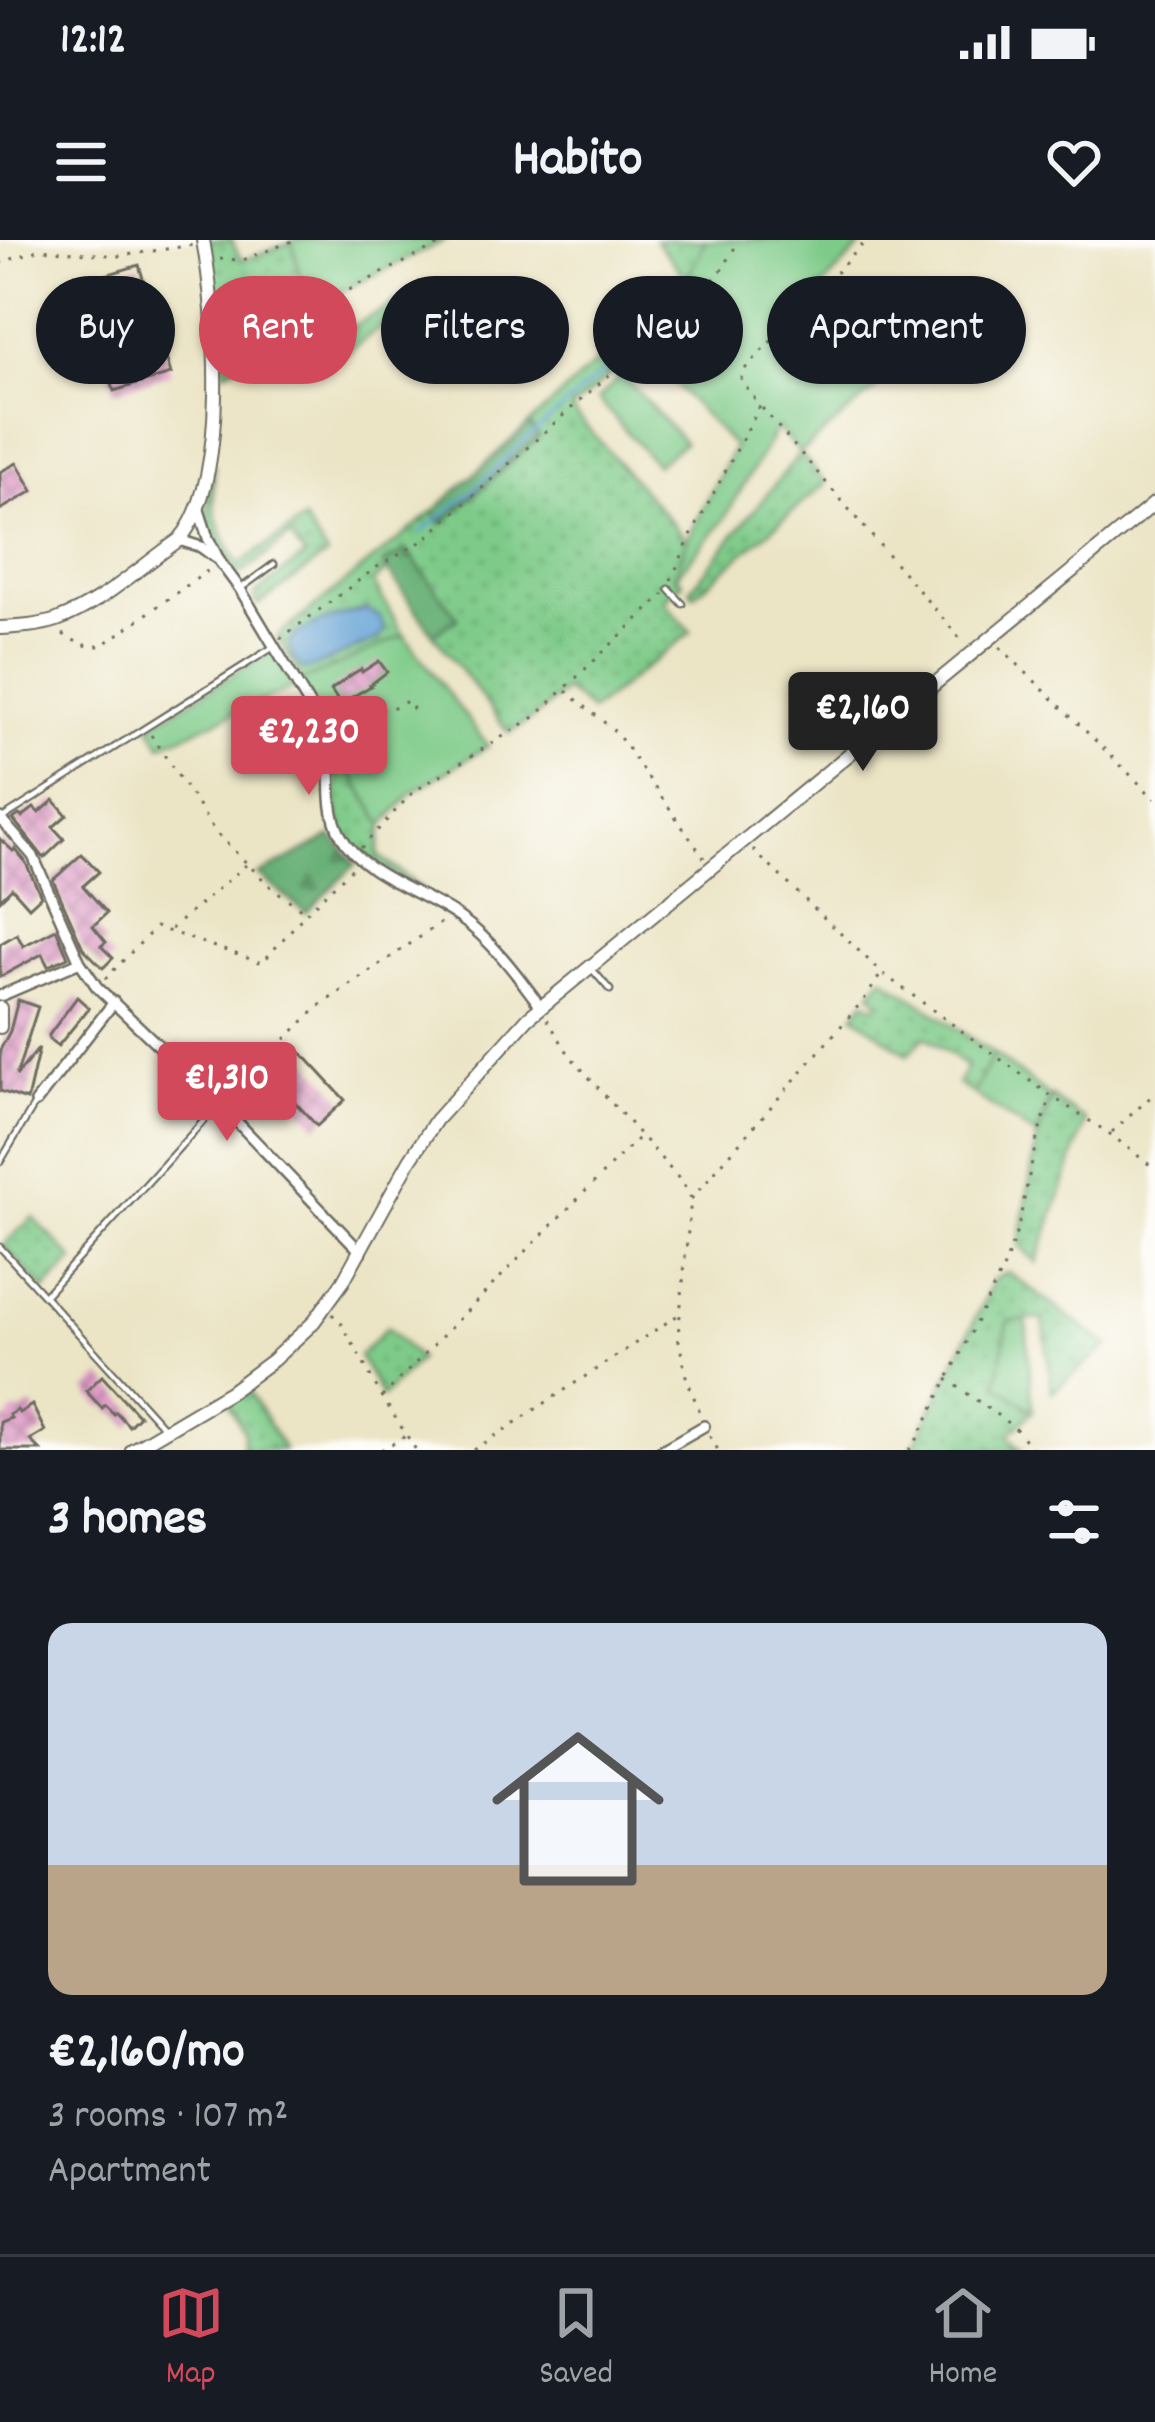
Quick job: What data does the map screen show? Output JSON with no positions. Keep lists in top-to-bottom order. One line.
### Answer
{"page":{"status":"12:12","header":"Habito","chip":["Buy","Rent","Filters","New","Apartment"],"price":["€2,160","€2,230","€1,310"],"heading":"3 homes","list":[{"name":"€2,160/mo","note":"3 rooms · 107 m² · Apartment"}],"tabs":["Map","Saved","Home"]}}
